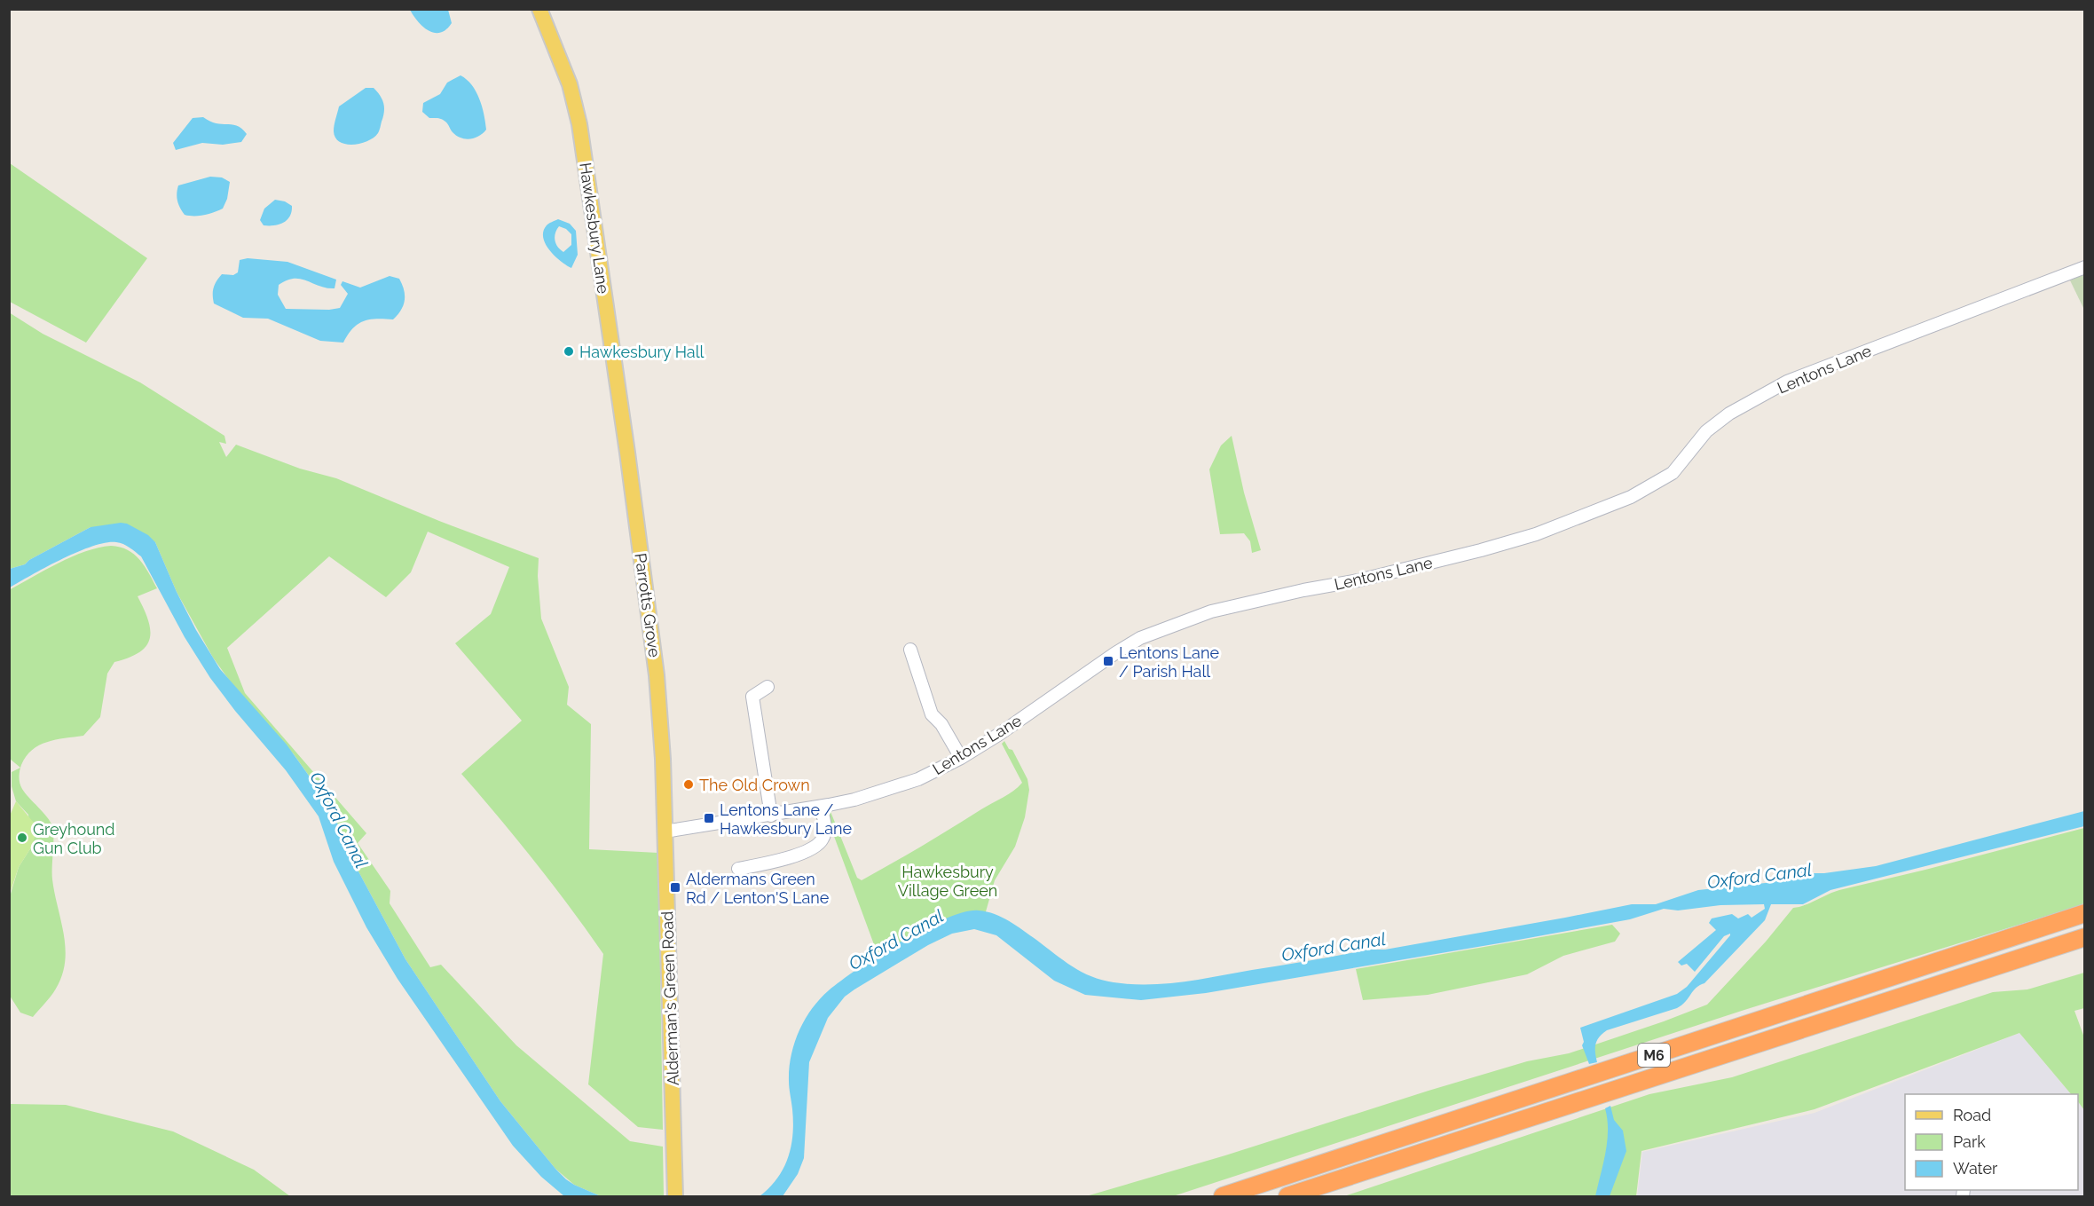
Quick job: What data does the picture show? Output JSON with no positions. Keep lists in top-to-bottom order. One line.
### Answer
{"streets":{"highway":["M6"],"main road":["Hawkesbury Lane","Parrotts Grove","Alderman's Green Road"],"street":["Lentons Lane"]},"crossings":[["Hawkesbury Lane","Parrotts Grove"],["Lentons Lane","Parrotts Grove"],["Lentons Lane","Alderman's Green Road"],["Parrotts Grove","Alderman's Green Road"]],"water":["Oxford Canal"],"parks":["Hawkesbury Village Green"],"places":{"other":["Hawkesbury Hall","The Old Crown","Greyhound Gun Club"],"transit":["Lentons Lane / Parish Hall","Lentons Lane / Hawkesbury Lane","Aldermans Green Rd / Lenton'S Lane"]},"legend":["Road","Park","Water"]}
